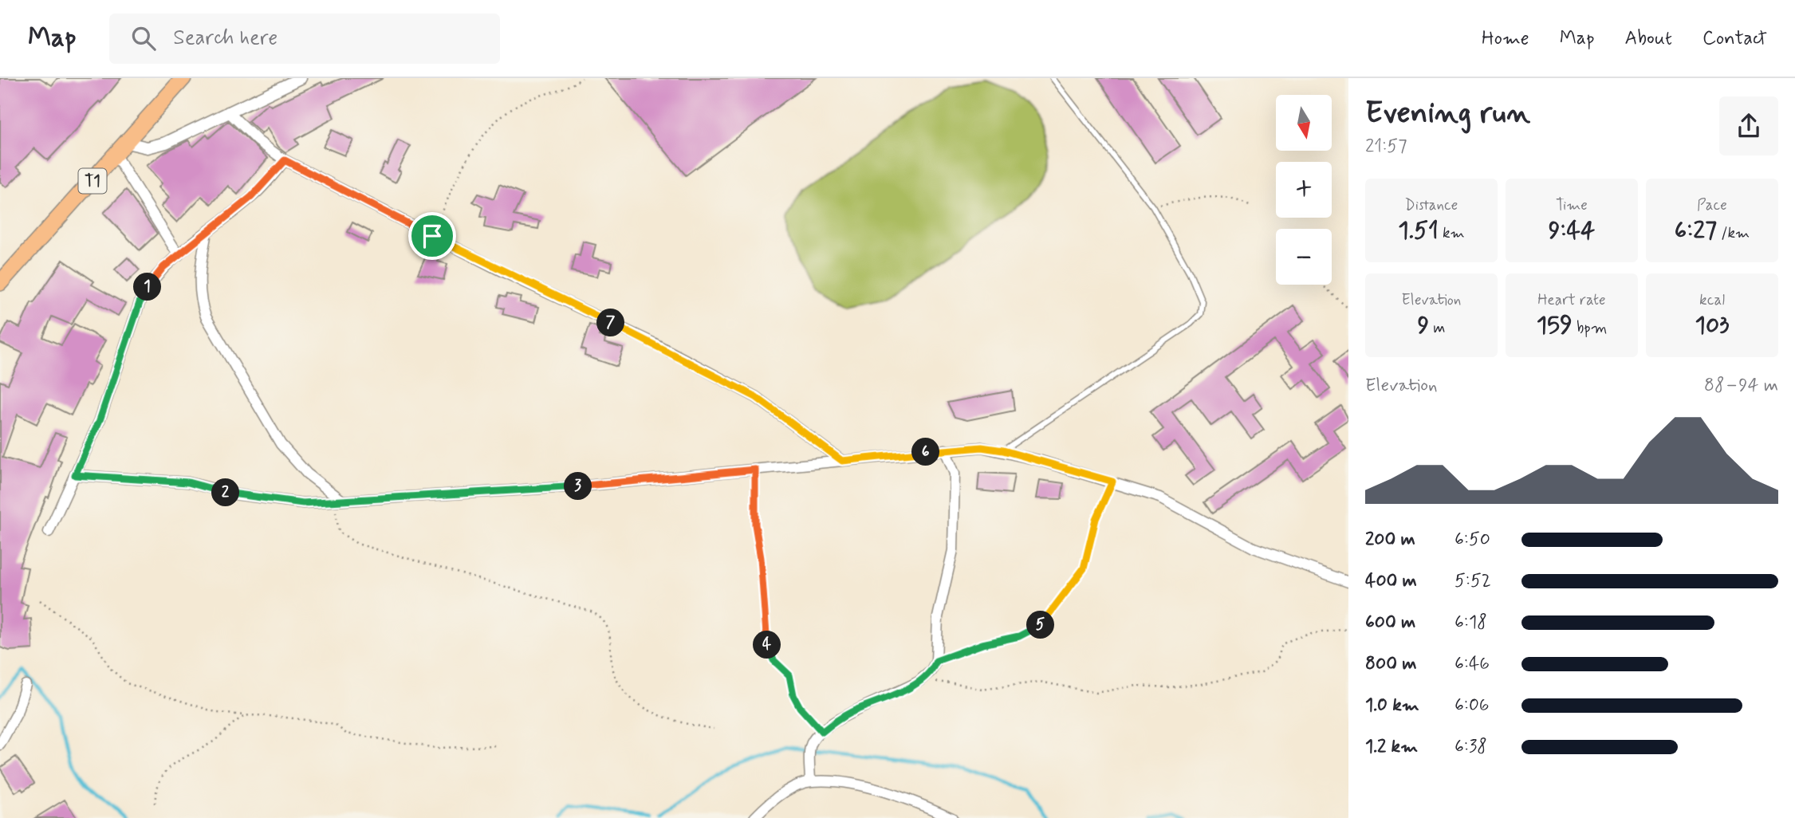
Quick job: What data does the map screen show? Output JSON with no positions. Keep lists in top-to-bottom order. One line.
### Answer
{"streets":{"highway":["T1"]},"north":"bottom","page":{"header":"Map","search":"Search here","nav":["Home","Map","About","Contact"],"heading":["Evening run","21:57"],"map_buttons":["+","−"],"stats":[["Distance","1.51 km"],["Time","9:44"],["Pace","6:27 /km"],["Elevation","9 m"],["Heart rate","159 bpm"],["kcal","103"]],"pins":["1","7","6","3","2","5","4"],"chart":["Elevation","88–94 m"],"list":[{"name":"200 m","note":"6:50"},{"name":"400 m","note":"5:52"},{"name":"600 m","note":"6:18"},{"name":"800 m","note":"6:46"},{"name":"1.0 km","note":"6:06"},{"name":"1.2 km","note":"6:38"}]}}
